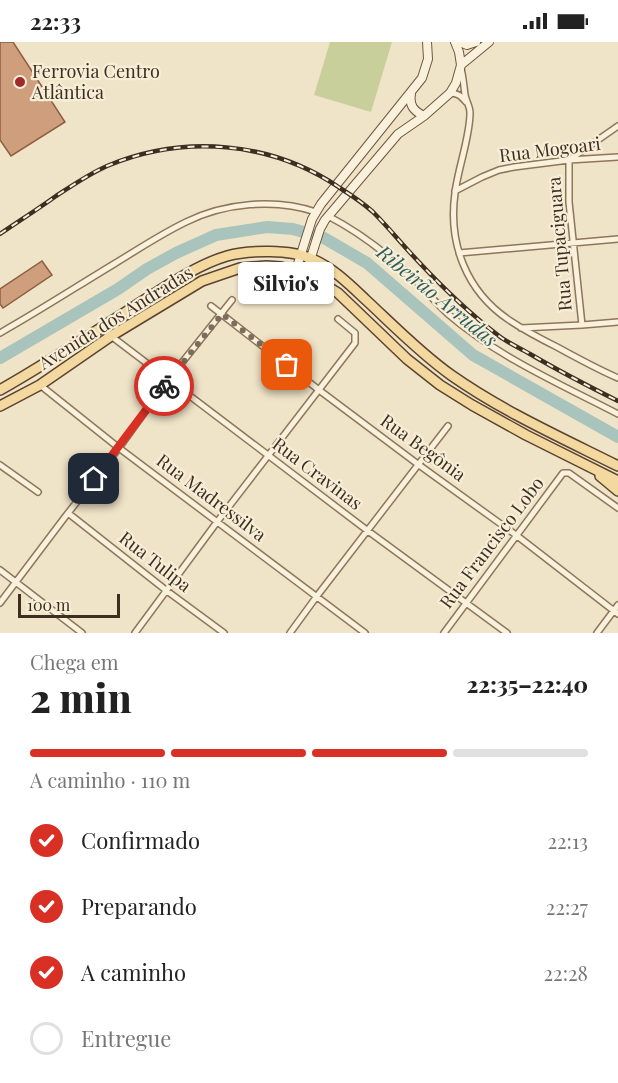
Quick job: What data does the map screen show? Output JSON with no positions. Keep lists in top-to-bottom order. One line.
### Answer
{"streets":{"main road":["Avenida dos Andradas"],"street":["Rua Mogoari","Rua Tupaciguara","Rua Begônia","Rua Cravinas","Rua Madressilva","Rua Francisco Lobo","Rua Tulipa"]},"crossings":[["Rua Mogoari","Rua Tupaciguara"],["Avenida dos Andradas","Rua Cravinas"],["Avenida dos Andradas","Rua Madressilva"],["Rua Begônia","Rua Francisco Lobo"],["Rua Cravinas","Rua Francisco Lobo"]],"water":["Ribeirão Arrudas"],"places":["Ferrovia Centro Atlântica","Silvio's"],"scale_bar":"100 m","page":{"status":"22:33","bubble":"Silvio's","scale":"100 m","heading":["2 min","Chega em","22:35–22:40"],"bar":"A caminho · 110 m","list":[["Confirmado","22:13"],["Preparando","22:27"],["A caminho","22:28"],"Entregue"]}}
